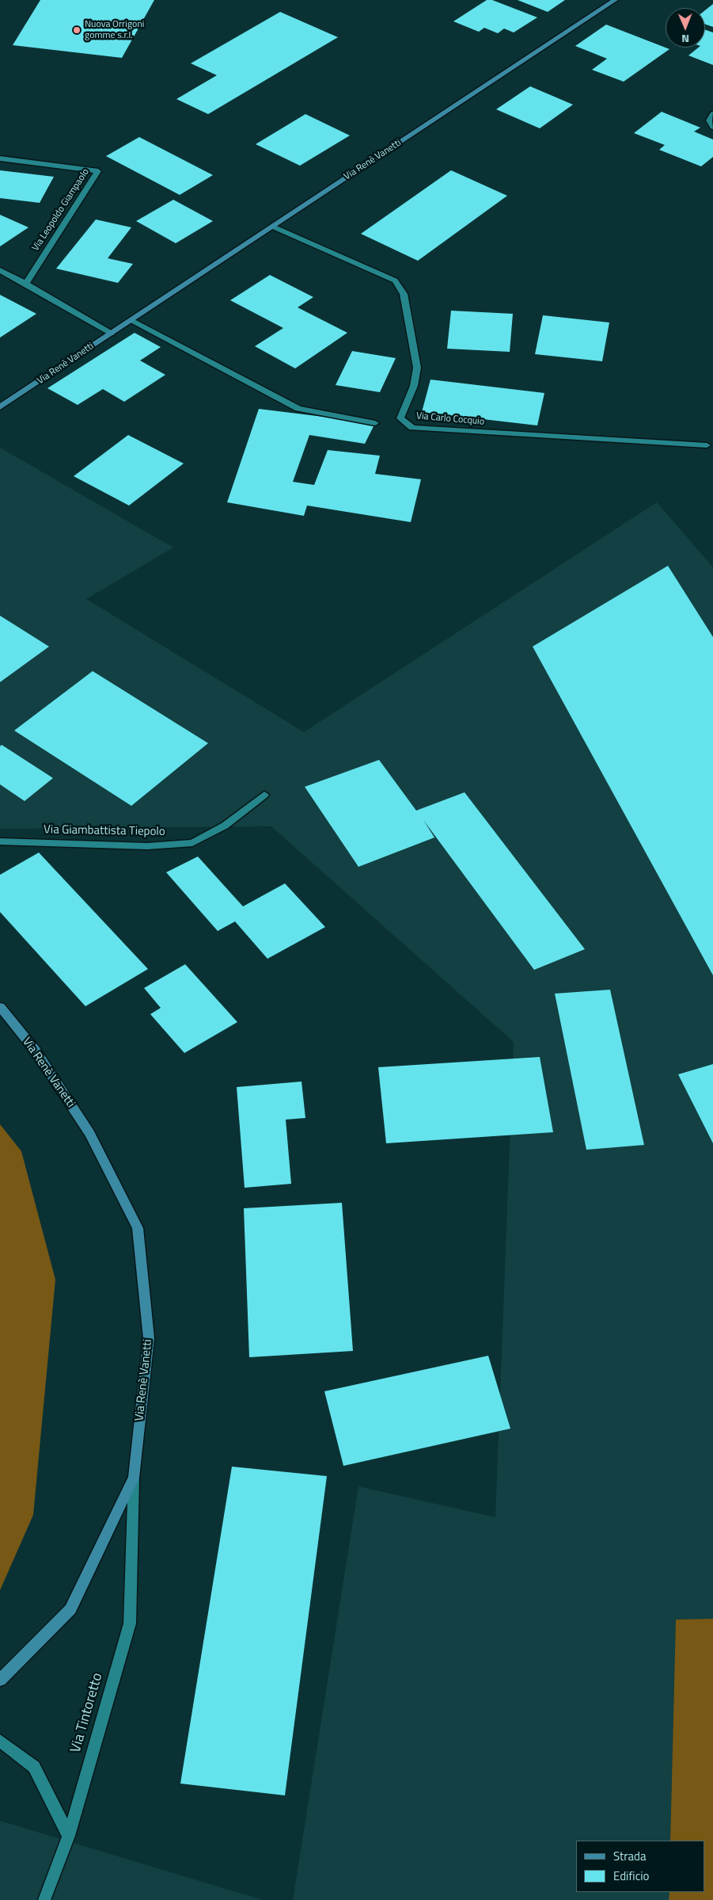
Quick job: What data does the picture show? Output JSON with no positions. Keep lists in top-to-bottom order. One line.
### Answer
{"streets":{"street":["Via Renè Vanetti","Via Leopoldo Giampaolo","Via Carlo Cocquio","Via Giambattista Tiepolo","Via Tintoretto"]},"crossings":[["Via Renè Vanetti","Via Carlo Cocquio"],["Via Renè Vanetti","Via Tintoretto"]],"places":["Nuova Orrigoni gomme s.r.l."],"legend":["Strada","Edificio"],"north":"bottom"}
